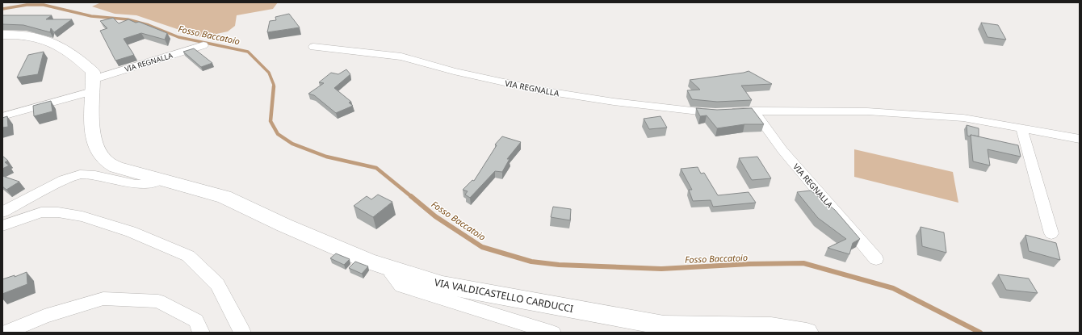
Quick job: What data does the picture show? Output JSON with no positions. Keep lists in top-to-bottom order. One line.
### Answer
{"streets":{"street":["VIA REGNALLA","VIA VALDICASTELLO CARDUCCI"]},"crossings":[["VIA REGNALLA","VIA VALDICASTELLO CARDUCCI"]],"water":["Fosso Baccatoio"]}
